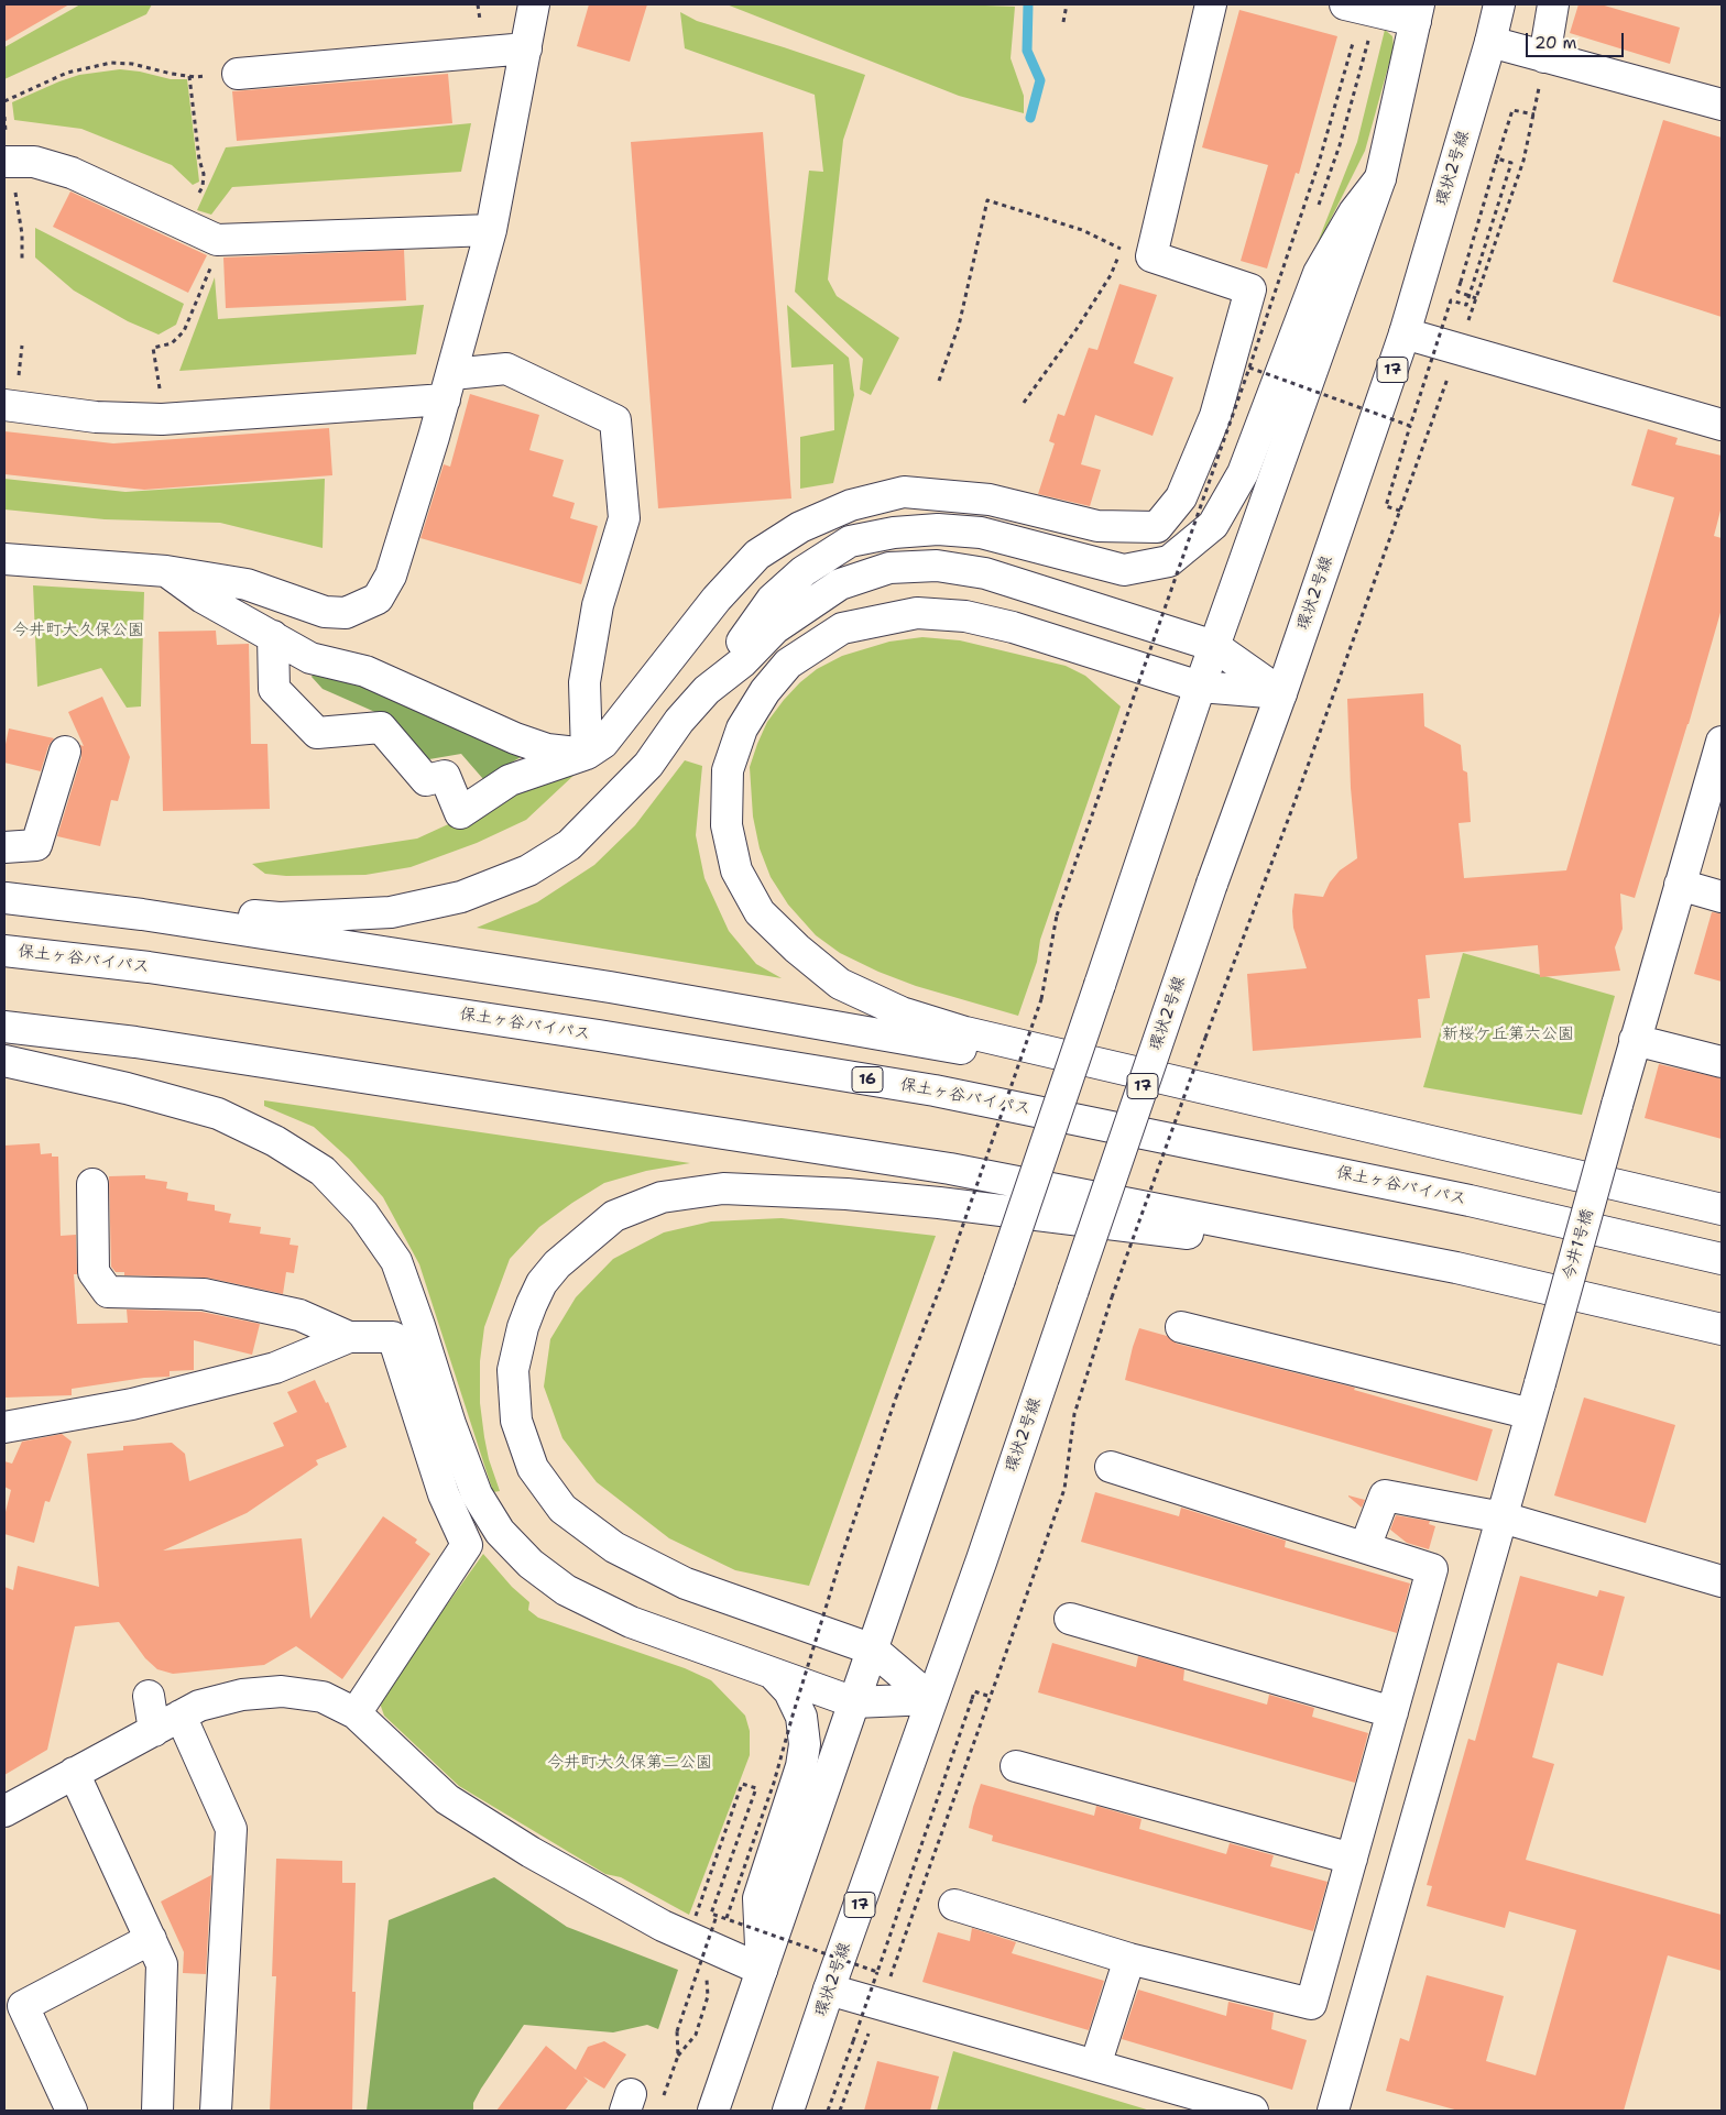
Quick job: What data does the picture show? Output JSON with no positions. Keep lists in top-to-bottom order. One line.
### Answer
{"streets":{"main road":["環状2号線","17","保土ヶ谷バイパス","16","今井1号橋"]},"parks":["今井町大久保公園","新桜ケ丘第六公園","今井町大久保第二公園"],"scale_bar":"20 m"}
